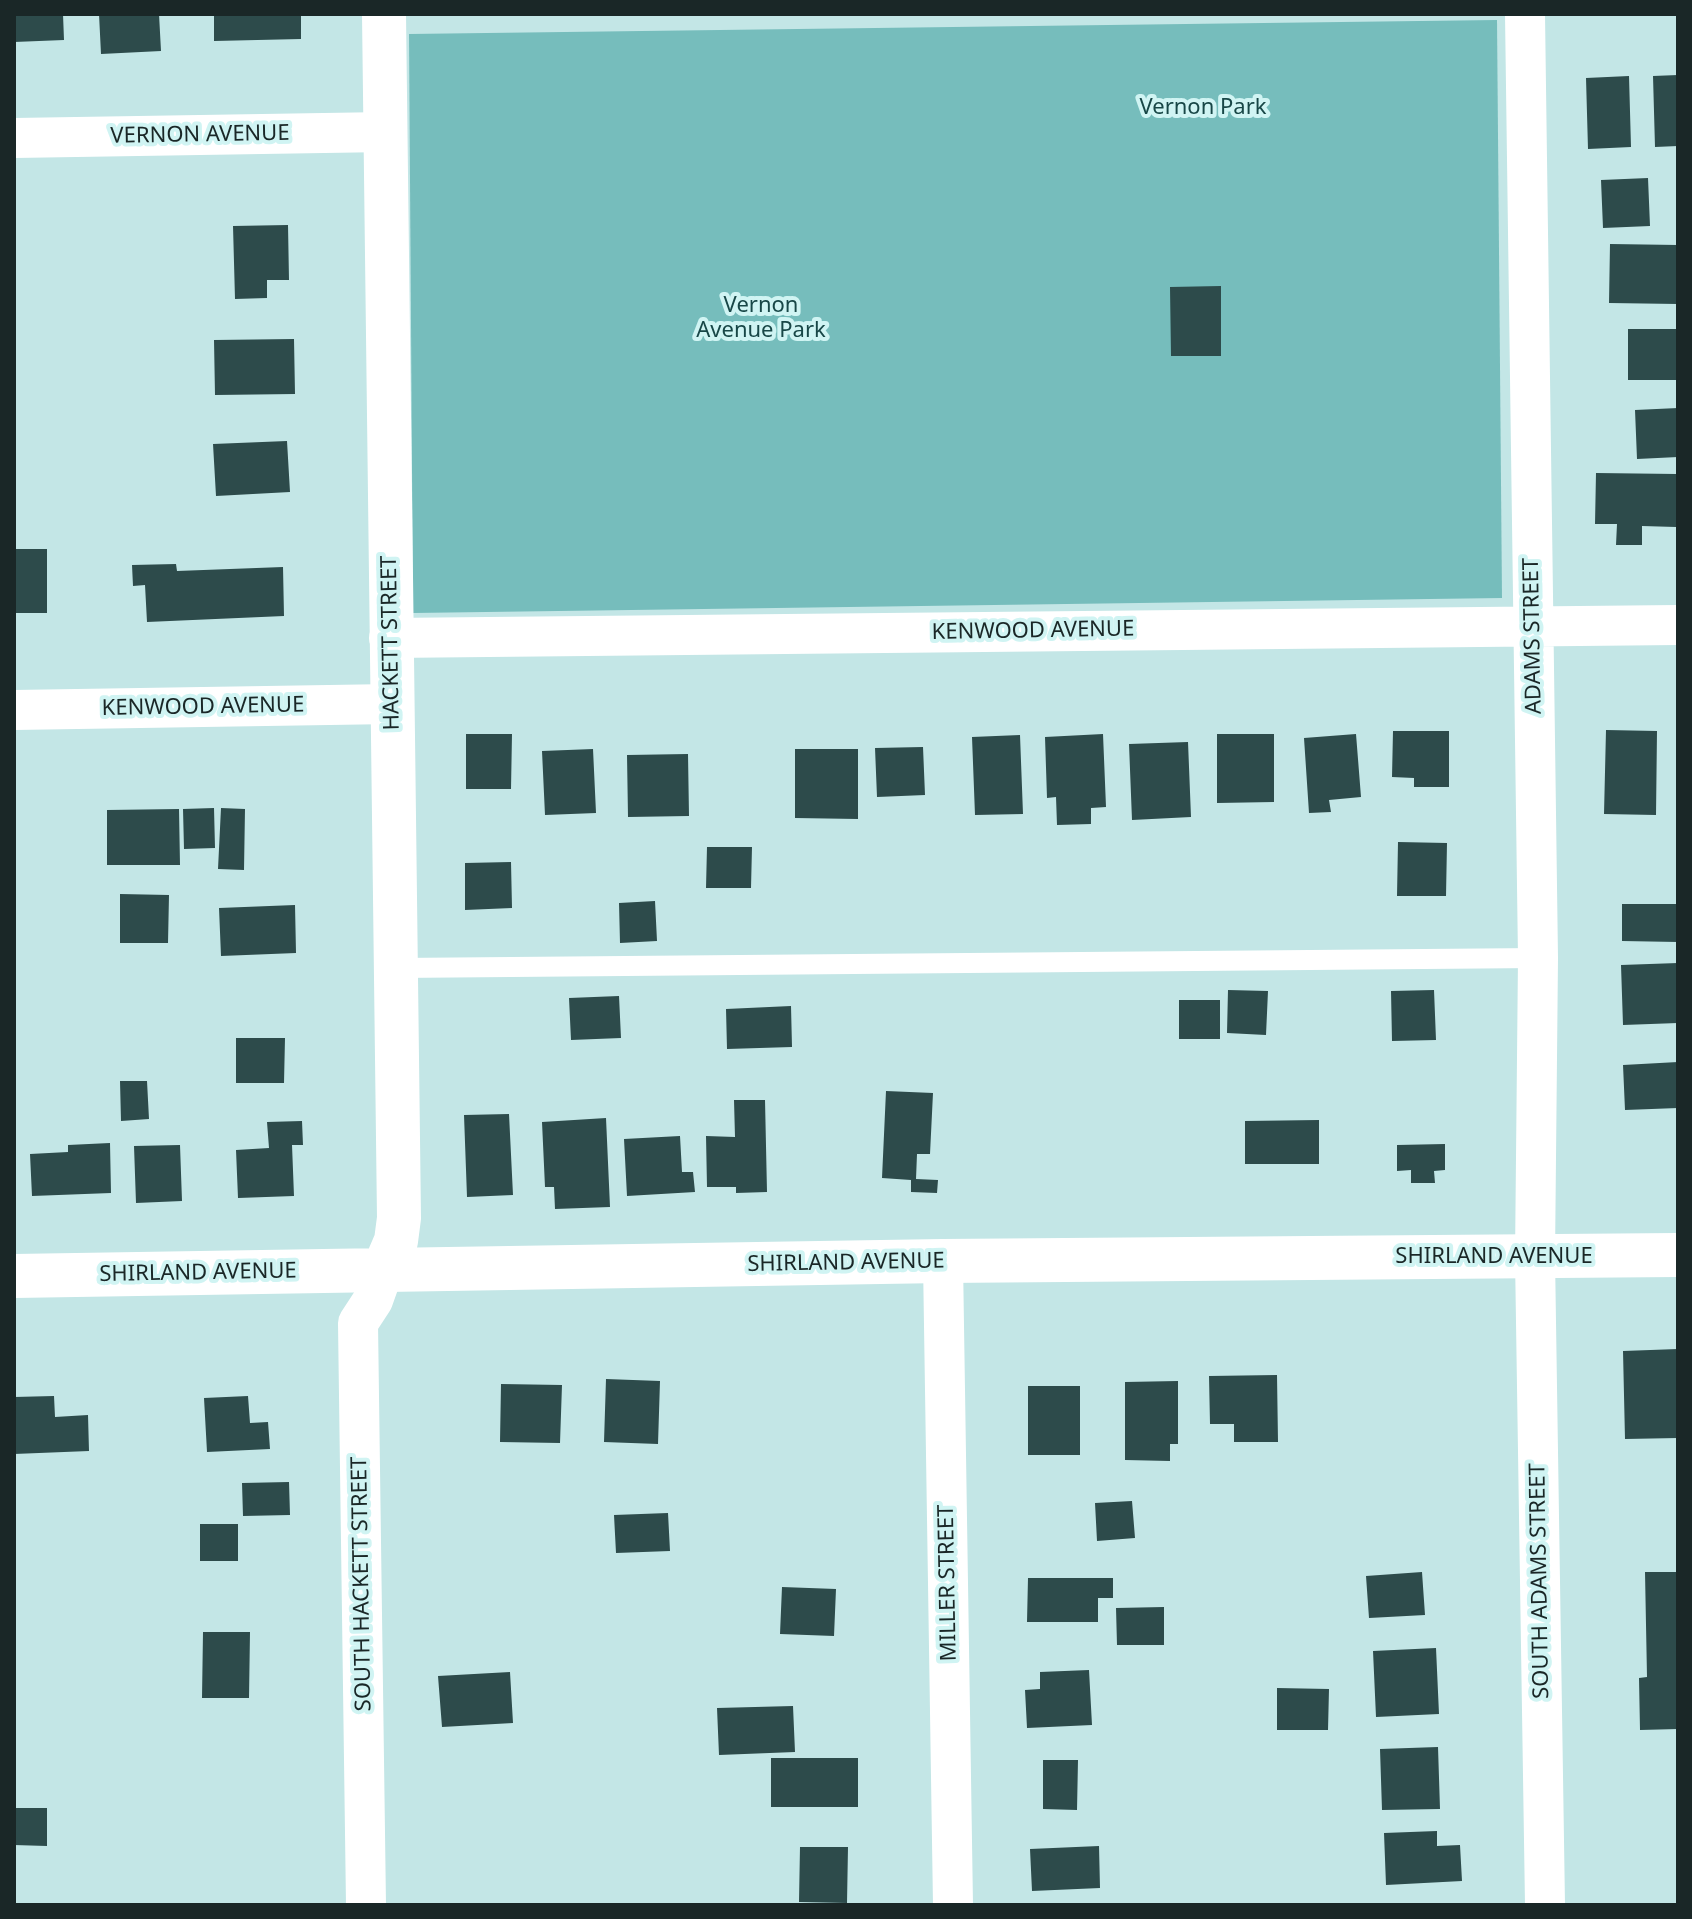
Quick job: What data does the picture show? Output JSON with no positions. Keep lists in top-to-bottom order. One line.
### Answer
{"streets":{"street":["VERNON AVENUE","KENWOOD AVENUE","ADAMS STREET","HACKETT STREET","SHIRLAND AVENUE","SOUTH ADAMS STREET","MILLER STREET","SOUTH HACKETT STREET"]},"crossings":[["VERNON AVENUE","HACKETT STREET"],["KENWOOD AVENUE","ADAMS STREET"],["KENWOOD AVENUE","HACKETT STREET"],["ADAMS STREET","SHIRLAND AVENUE"],["ADAMS STREET","SOUTH ADAMS STREET"],["HACKETT STREET","SHIRLAND AVENUE"],["HACKETT STREET","SOUTH HACKETT STREET"],["SHIRLAND AVENUE","SOUTH ADAMS STREET"],["SHIRLAND AVENUE","MILLER STREET"],["SHIRLAND AVENUE","SOUTH HACKETT STREET"]],"parks":["Vernon Park","Vernon Avenue Park"]}
